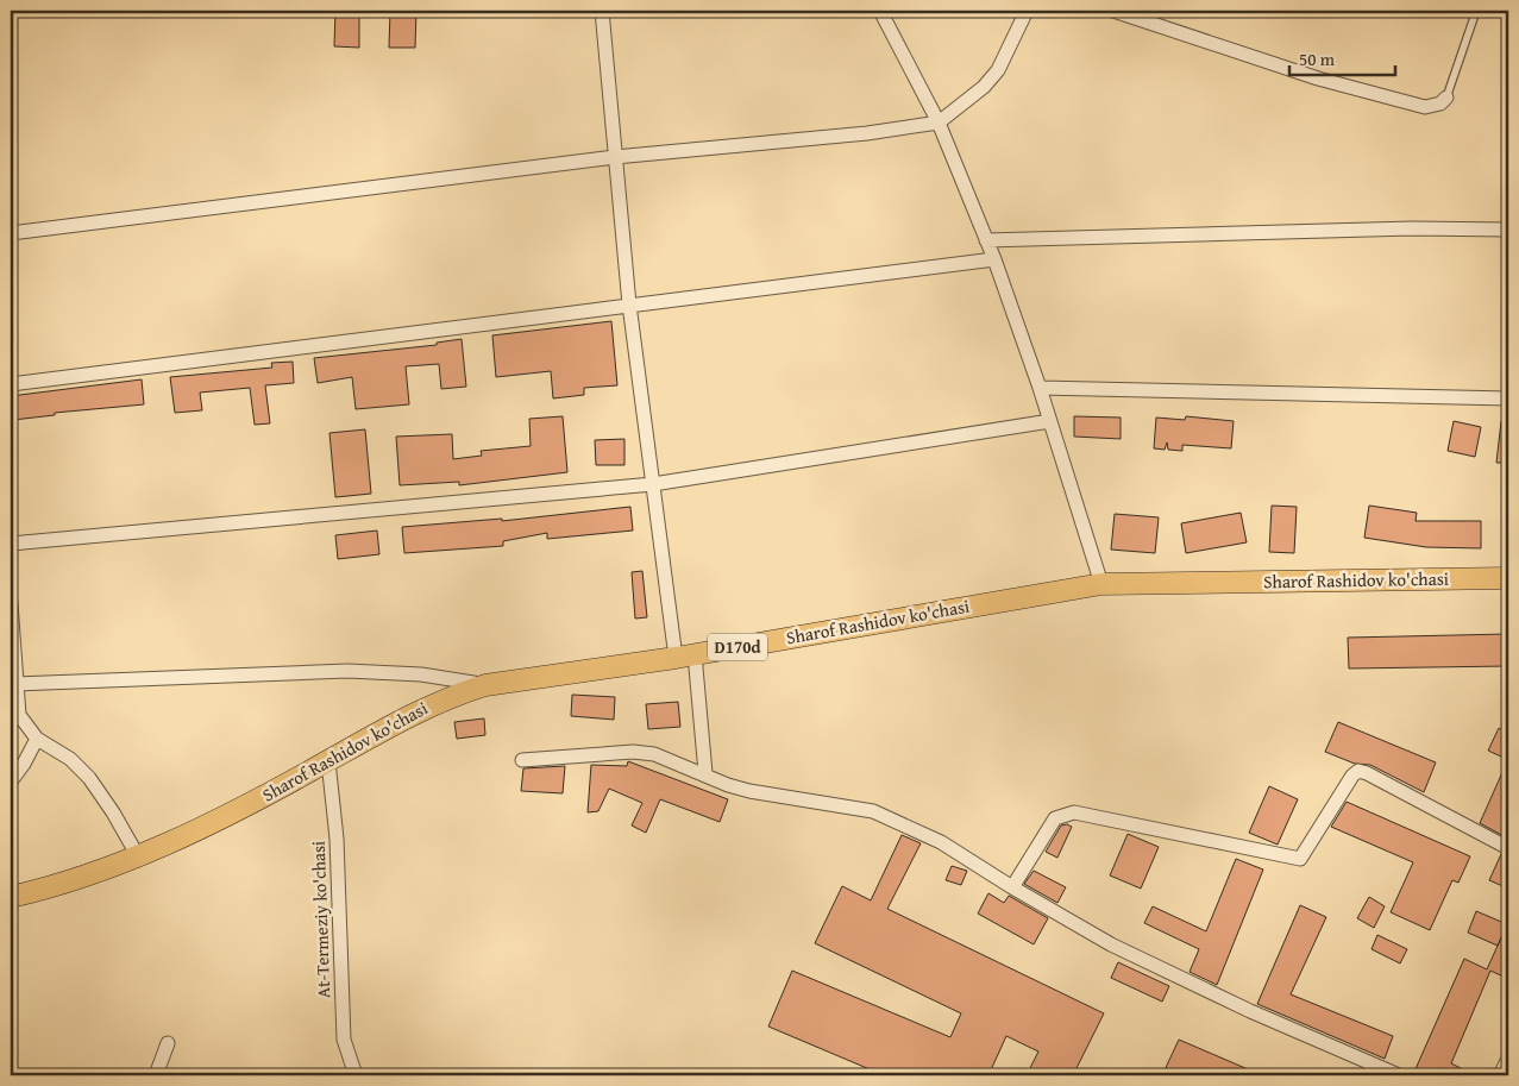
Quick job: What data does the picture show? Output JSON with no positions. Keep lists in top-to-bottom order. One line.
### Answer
{"streets":{"main road":["Sharof Rashidov ko'chasi","D170d"],"street":["At-Termeziy ko'chasi"]},"crossings":[["Sharof Rashidov ko'chasi","At-Termeziy ko'chasi"]],"scale_bar":"50 m"}
